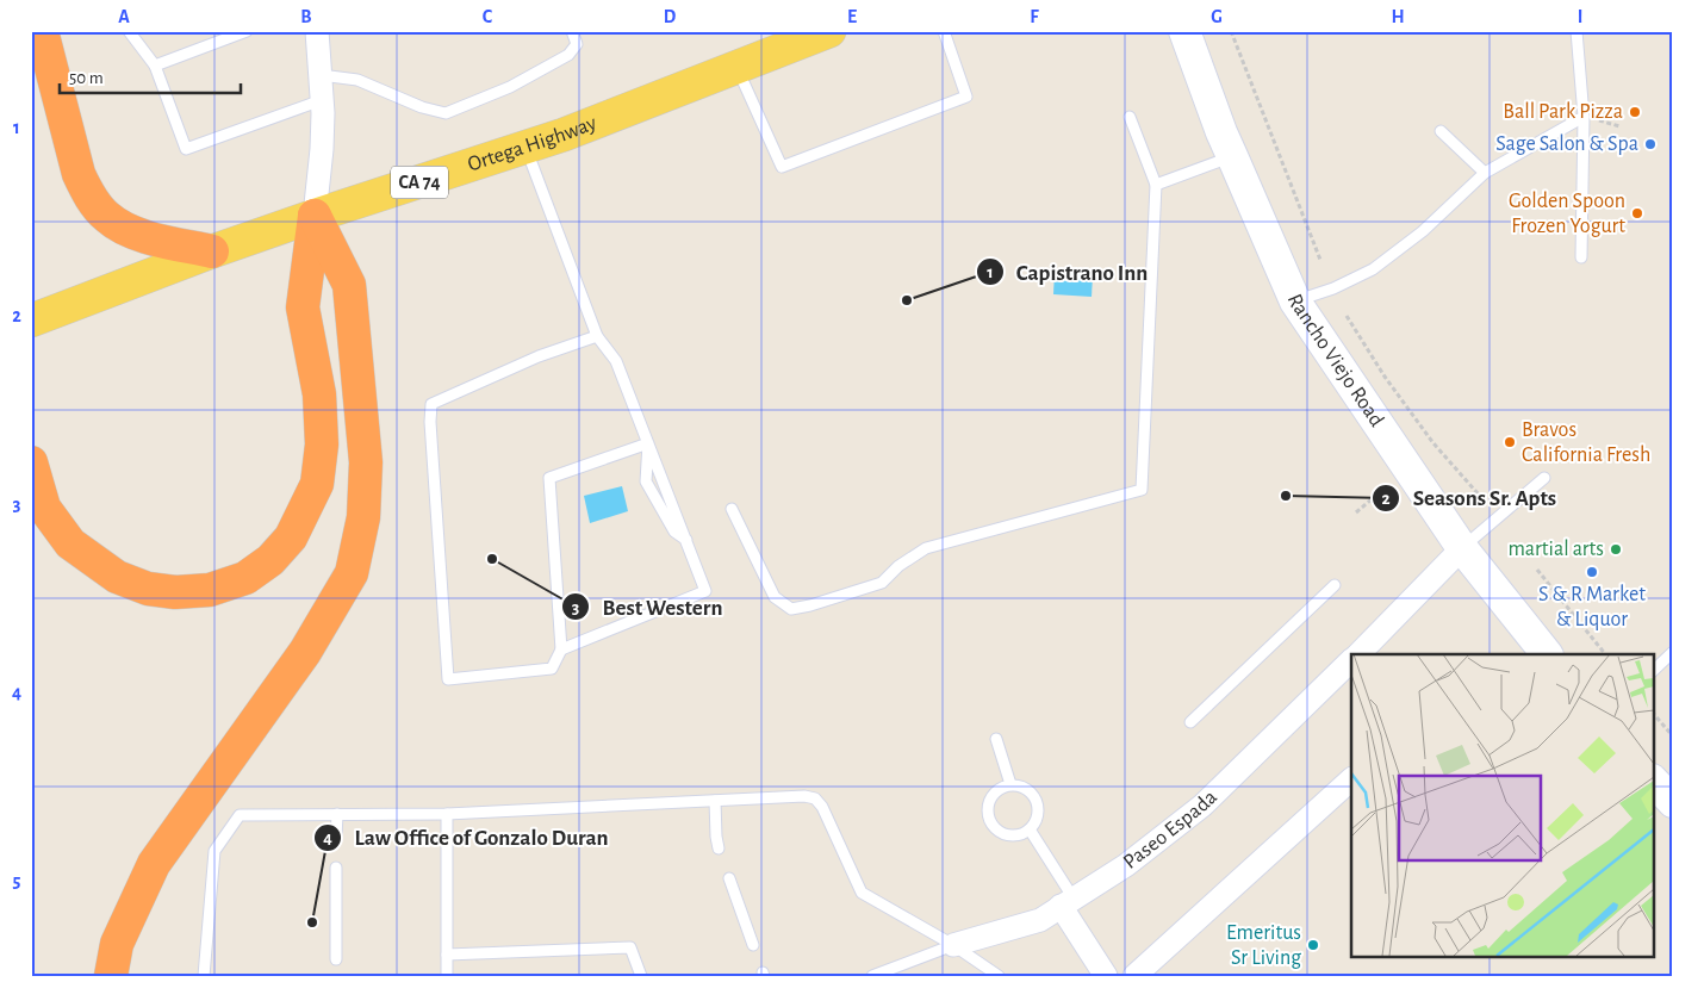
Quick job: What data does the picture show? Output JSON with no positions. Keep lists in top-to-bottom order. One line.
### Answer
{"streets":{"main road":["Ortega Highway","CA 74","Rancho Viejo Road"],"street":["Paseo Espada"]},"places":["Ball Park Pizza","Sage Salon & Spa","Golden Spoon Frozen Yogurt","Capistrano Inn","Bravos California Fresh","Seasons Sr. Apts","martial arts","Best Western","S & R Market & Liquor","Law Office of Gonzalo Duran","Emeritus Sr Living"],"scale_bar":"50 m","grid":{"columns":["A","B","C","D","E","F","G","H","I"],"rows":["1","2","3","4","5"]}}
